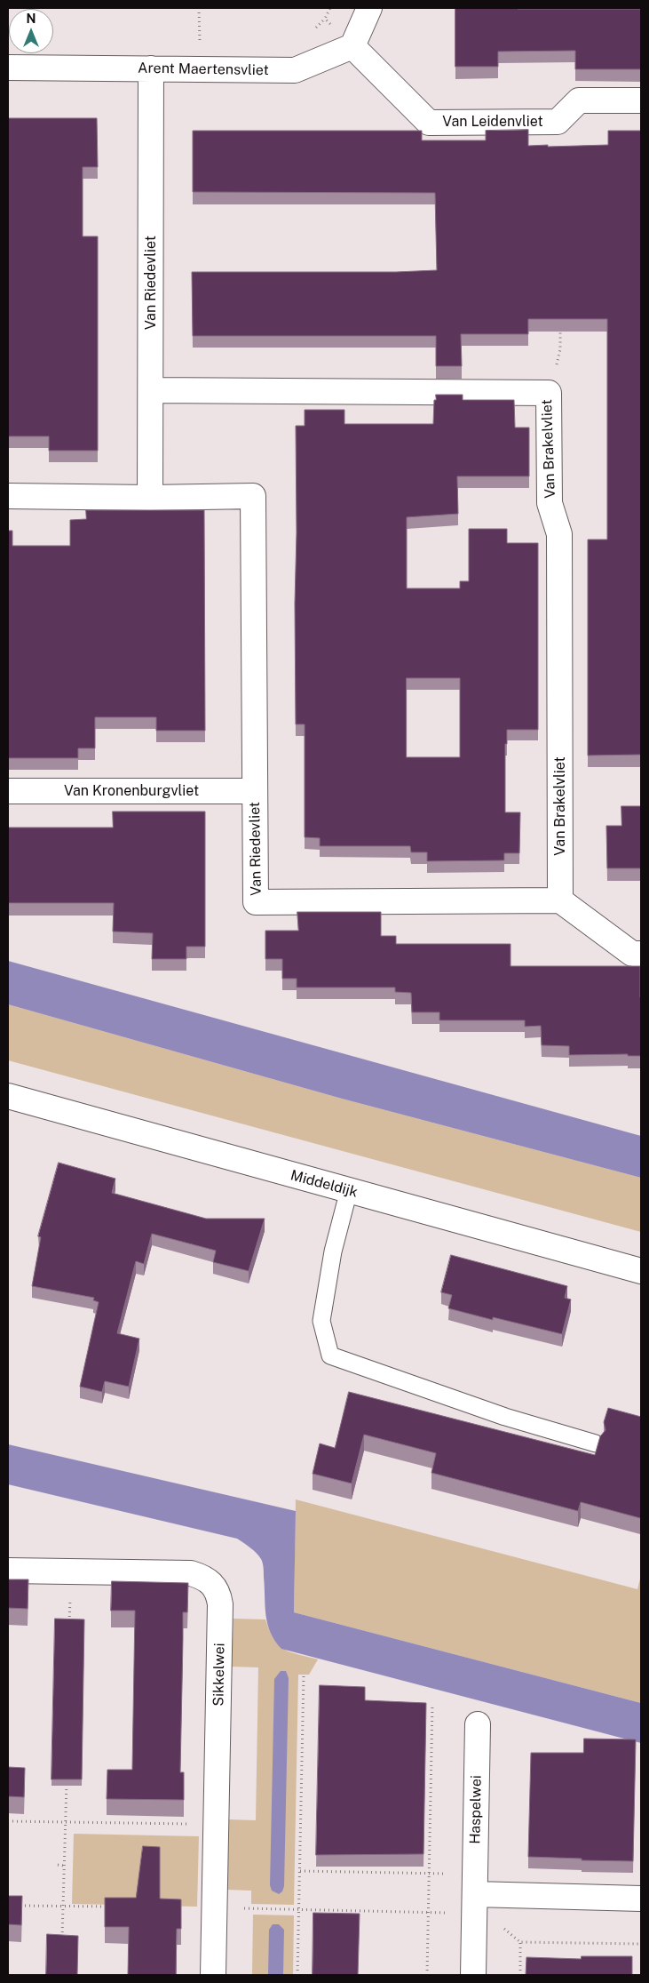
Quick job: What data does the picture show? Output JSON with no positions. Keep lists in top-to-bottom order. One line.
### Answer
{"streets":{"street":["Arent Maertensvliet","Van Leidenvliet","Van Riedevliet","Van Brakelvliet","Van Kronenburgvliet","Middeldijk","Sikkelwei","Haspelwei"]},"crossings":[["Arent Maertensvliet","Van Leidenvliet"],["Arent Maertensvliet","Van Riedevliet"],["Van Riedevliet","Van Brakelvliet"],["Van Riedevliet","Van Kronenburgvliet"]],"north":"top"}
